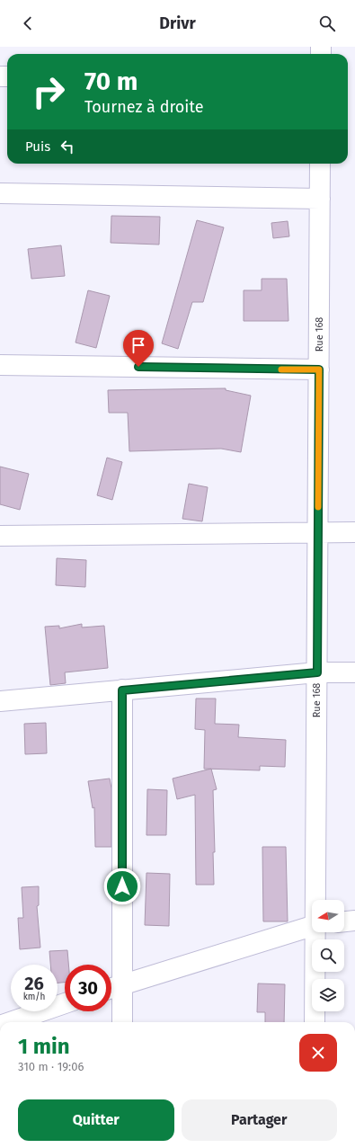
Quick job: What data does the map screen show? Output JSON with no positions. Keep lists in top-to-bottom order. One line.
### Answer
{"streets":{"street":["Rue 168"]},"north":"left","page":{"header":"Drivr","turn":["70 m","Tournez à droite"],"then":"Puis","speed":"26 km/h","limit":"30","heading":["1 min","310 m · 19:06"],"buttons":["Quitter","Partager"]}}
